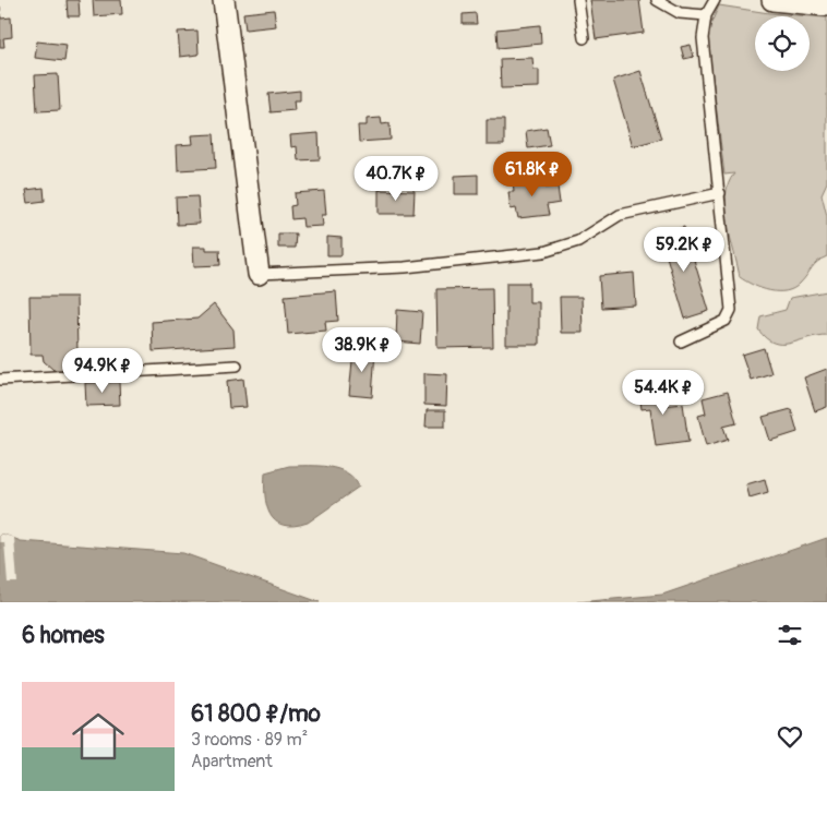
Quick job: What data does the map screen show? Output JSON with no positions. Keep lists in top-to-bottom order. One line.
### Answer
{"page":{"price":["61.8K ₽","40.7K ₽","59.2K ₽","38.9K ₽","94.9K ₽","54.4K ₽"],"heading":"6 homes","list":[{"name":"61 800 ₽/mo","note":"3 rooms · 89 m² · Apartment"}]}}
